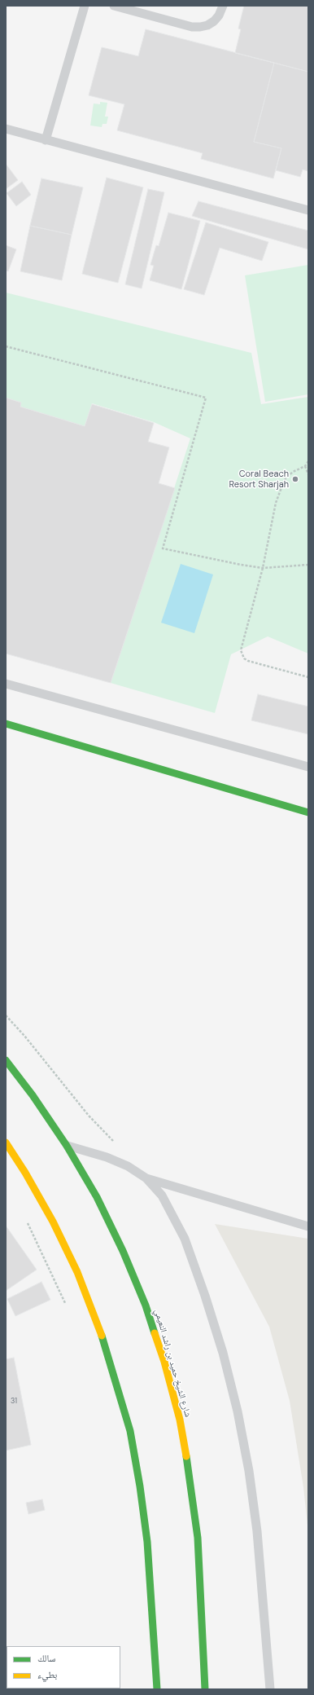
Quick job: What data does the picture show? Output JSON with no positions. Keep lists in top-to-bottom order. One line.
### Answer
{"streets":{"main road":["شارع الشيخ حميد بن راشد النعيمي"]},"places":["Coral Beach Resort Sharjah"],"house_numbers":["31"],"legend":["سالك","بطيء"]}
